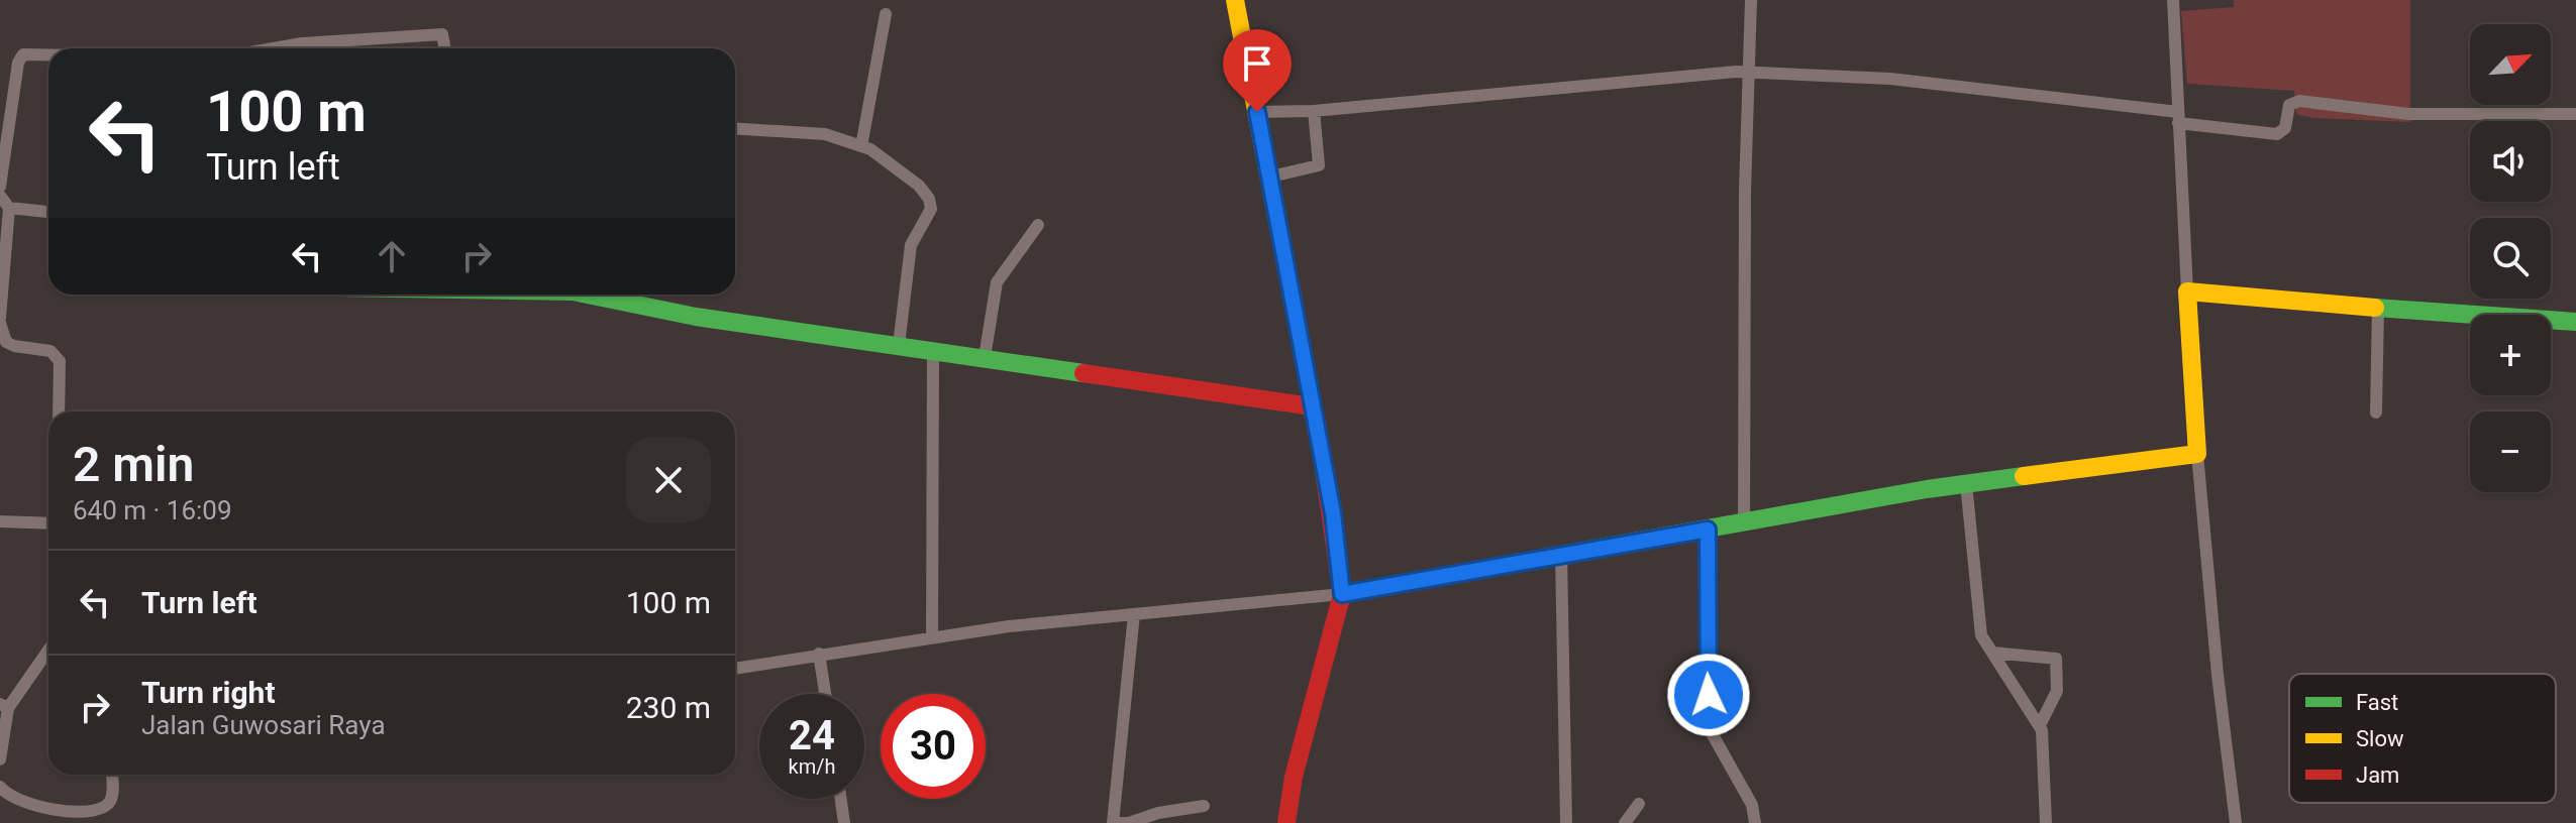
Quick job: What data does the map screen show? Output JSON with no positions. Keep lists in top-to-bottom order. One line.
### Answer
{"legend":["Fast","Slow","Jam"],"north":"top right","page":{"map_buttons":["+","−"],"turn":["100 m","Turn left"],"heading":["2 min","640 m · 16:09"],"list":[{"name":"Turn left","value":"100 m"},{"name":"Turn right","note":"Jalan Guwosari Raya","value":"230 m"}],"speed":"24 km/h","limit":"30"}}
